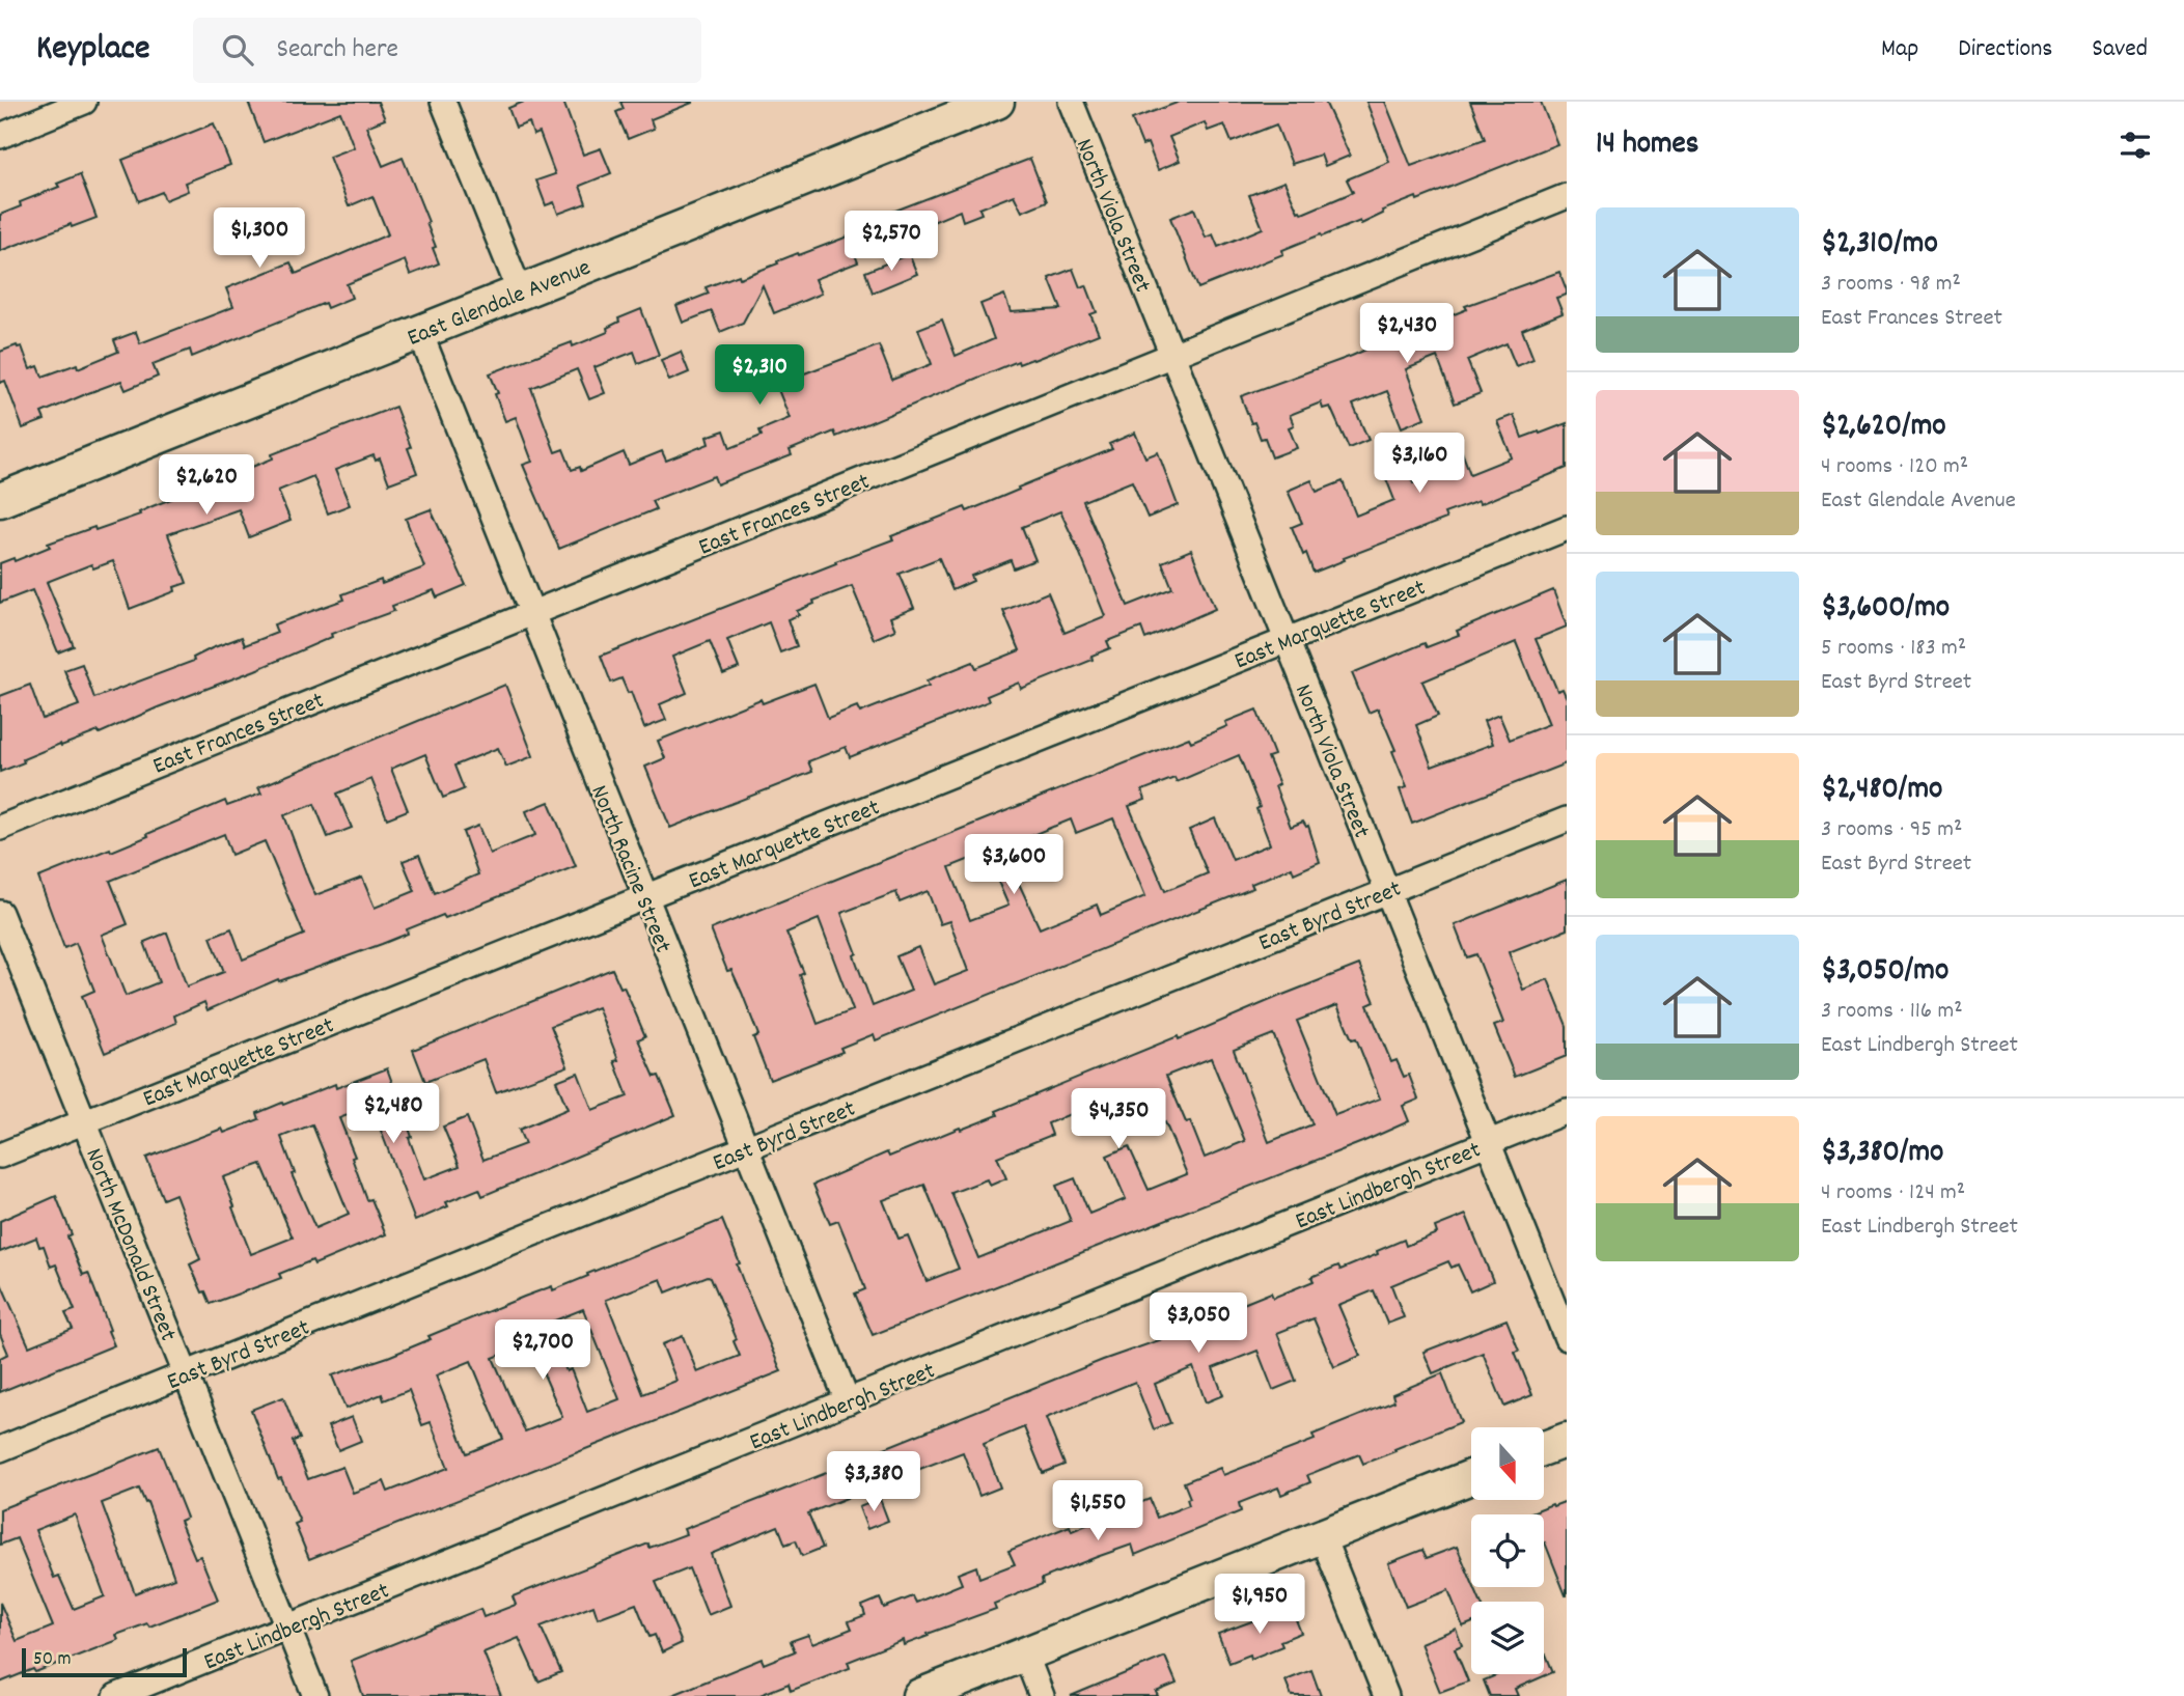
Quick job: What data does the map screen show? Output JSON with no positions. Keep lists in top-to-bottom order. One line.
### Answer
{"streets":{"street":["North Viola Street","East Glendale Avenue","East Frances Street","East Marquette Street","North Racine Street","East Byrd Street","East Lindbergh Street","North McDonald Street"]},"crossings":[["North Viola Street","East Frances Street"],["North Viola Street","East Marquette Street"],["North Viola Street","East Byrd Street"],["North Viola Street","East Lindbergh Street"],["East Glendale Avenue","North Racine Street"],["East Frances Street","North Racine Street"],["East Marquette Street","North Racine Street"],["East Marquette Street","North McDonald Street"],["North Racine Street","East Byrd Street"],["North Racine Street","East Lindbergh Street"],["East Byrd Street","North McDonald Street"],["East Lindbergh Street","North McDonald Street"]],"scale_bar":"50 m","north":"bottom","page":{"header":"Keyplace","search":"Search here","nav":["Map","Directions","Saved"],"heading":"14 homes","list":[{"name":"$2,310/mo","note":"3 rooms · 98 m² · East Frances Street"},{"name":"$2,620/mo","note":"4 rooms · 120 m² · East Glendale Avenue"},{"name":"$3,600/mo","note":"5 rooms · 183 m² · East Byrd Street"},{"name":"$2,480/mo","note":"3 rooms · 95 m² · East Byrd Street"},{"name":"$3,050/mo","note":"3 rooms · 116 m² · East Lindbergh Street"},{"name":"$3,380/mo","note":"4 rooms · 124 m² · East Lindbergh Street"}],"price":["$1,300","$2,570","$2,430","$2,310","$3,160","$2,620","$3,600","$2,480","$4,350","$3,050","$2,700","$3,380","$1,550","$1,950"],"scale":"50 m"}}
